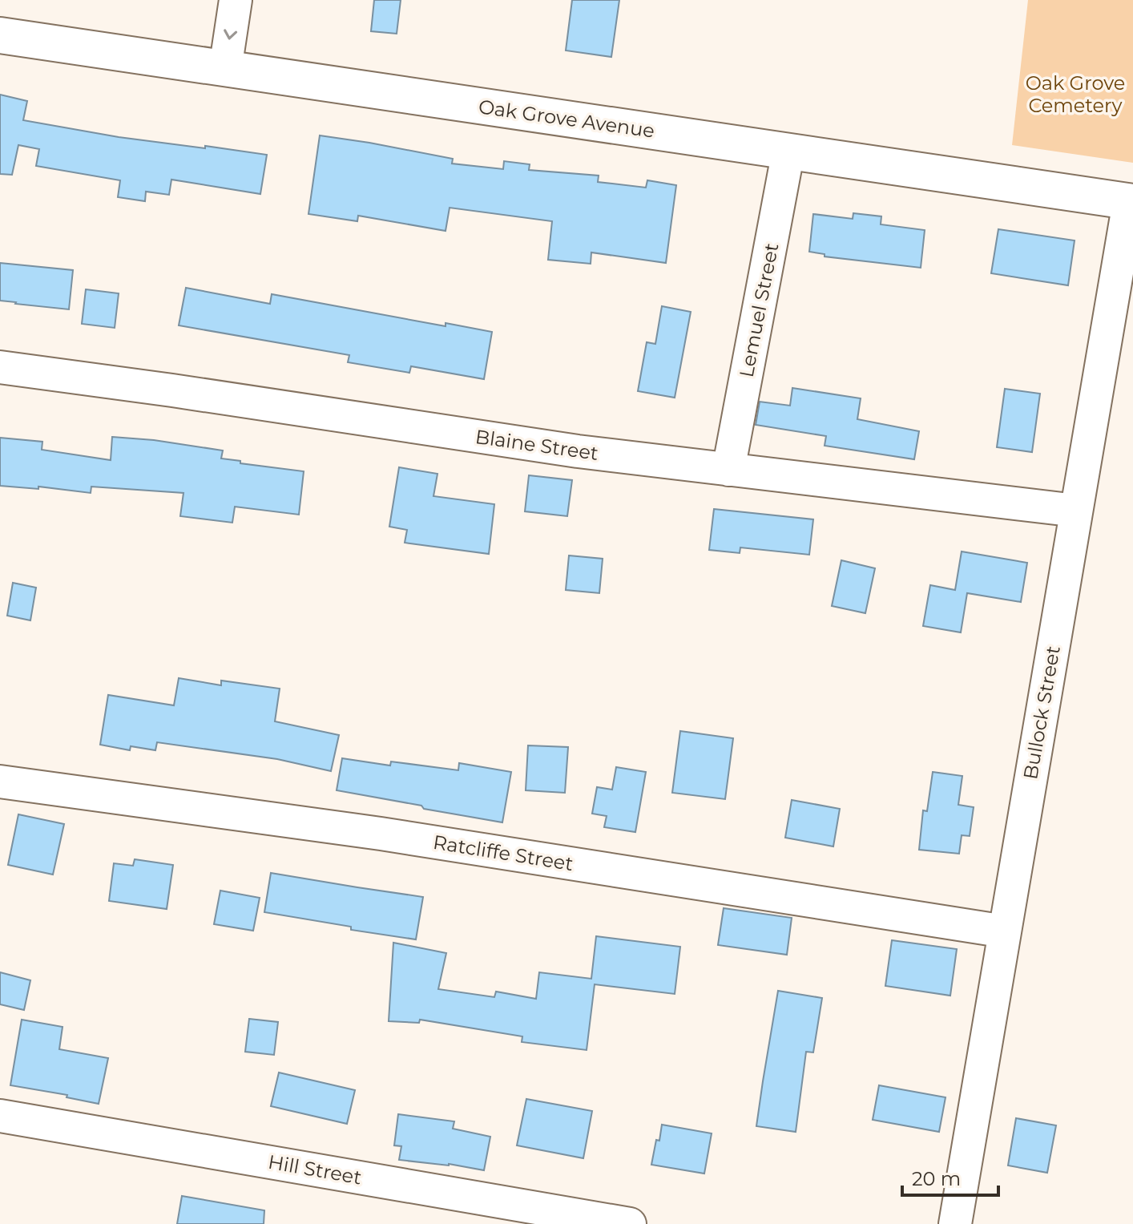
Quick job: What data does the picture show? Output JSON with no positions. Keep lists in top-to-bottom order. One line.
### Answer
{"streets":{"street":["Oak Grove Avenue","Lemuel Street","Blaine Street","Bullock Street","Ratcliffe Street","Hill Street"]},"crossings":[["Oak Grove Avenue","Lemuel Street"],["Oak Grove Avenue","Bullock Street"],["Lemuel Street","Blaine Street"],["Blaine Street","Bullock Street"],["Bullock Street","Ratcliffe Street"]],"parks":["Oak Grove Cemetery"],"scale_bar":"20 m"}
